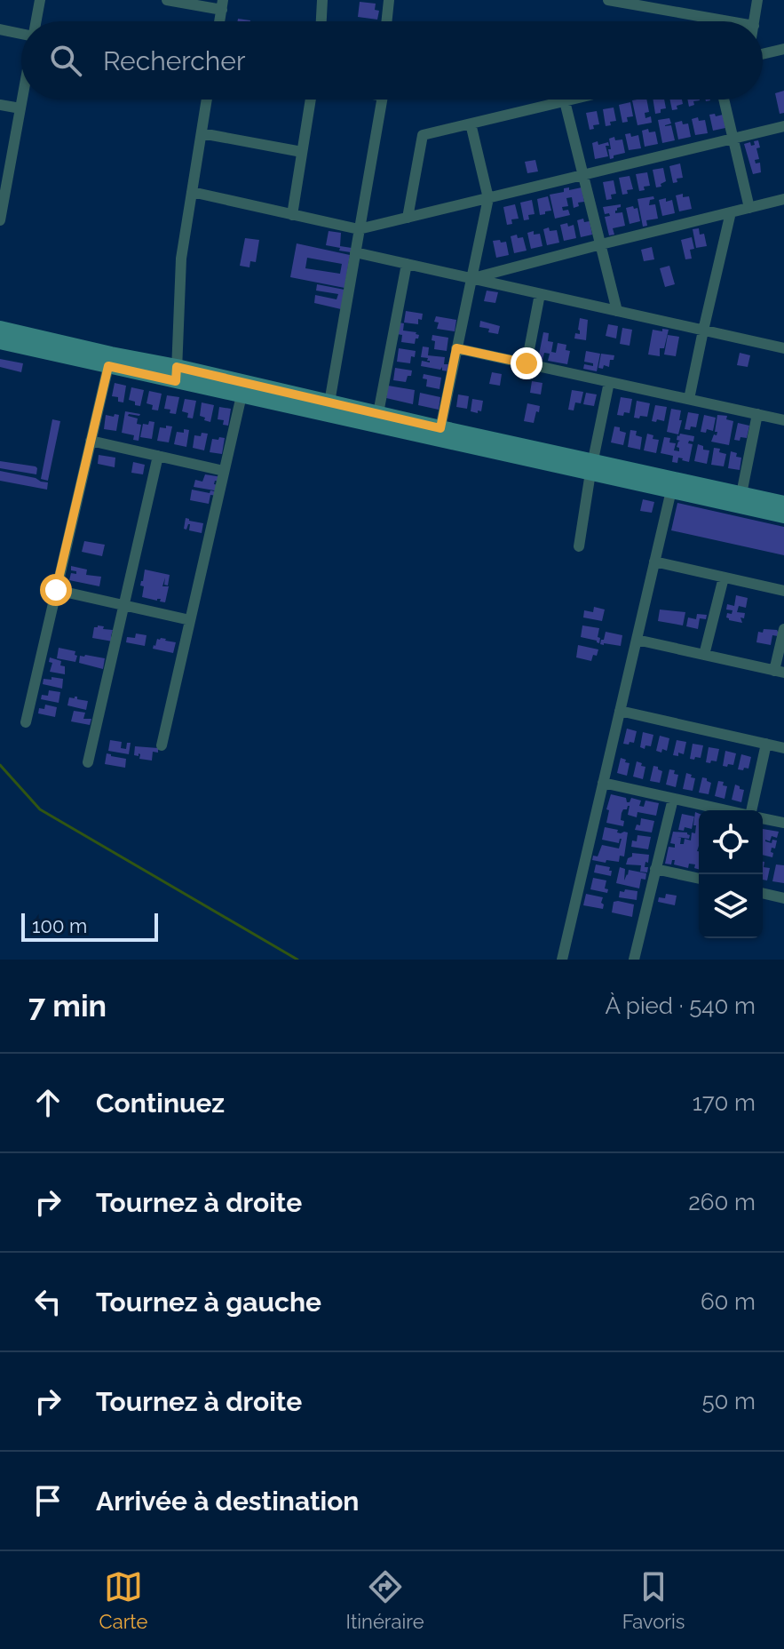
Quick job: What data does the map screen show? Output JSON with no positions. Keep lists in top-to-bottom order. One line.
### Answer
{"scale_bar":"100 m","page":{"search":"Rechercher","scale":"100 m","heading":["7 min","À pied · 540 m"],"list":[["Continuez","170 m"],["Tournez à droite","260 m"],["Tournez à gauche","60 m"],["Tournez à droite","50 m"],"Arrivée à destination"],"nav":["Carte","Itinéraire","Favoris"]}}
